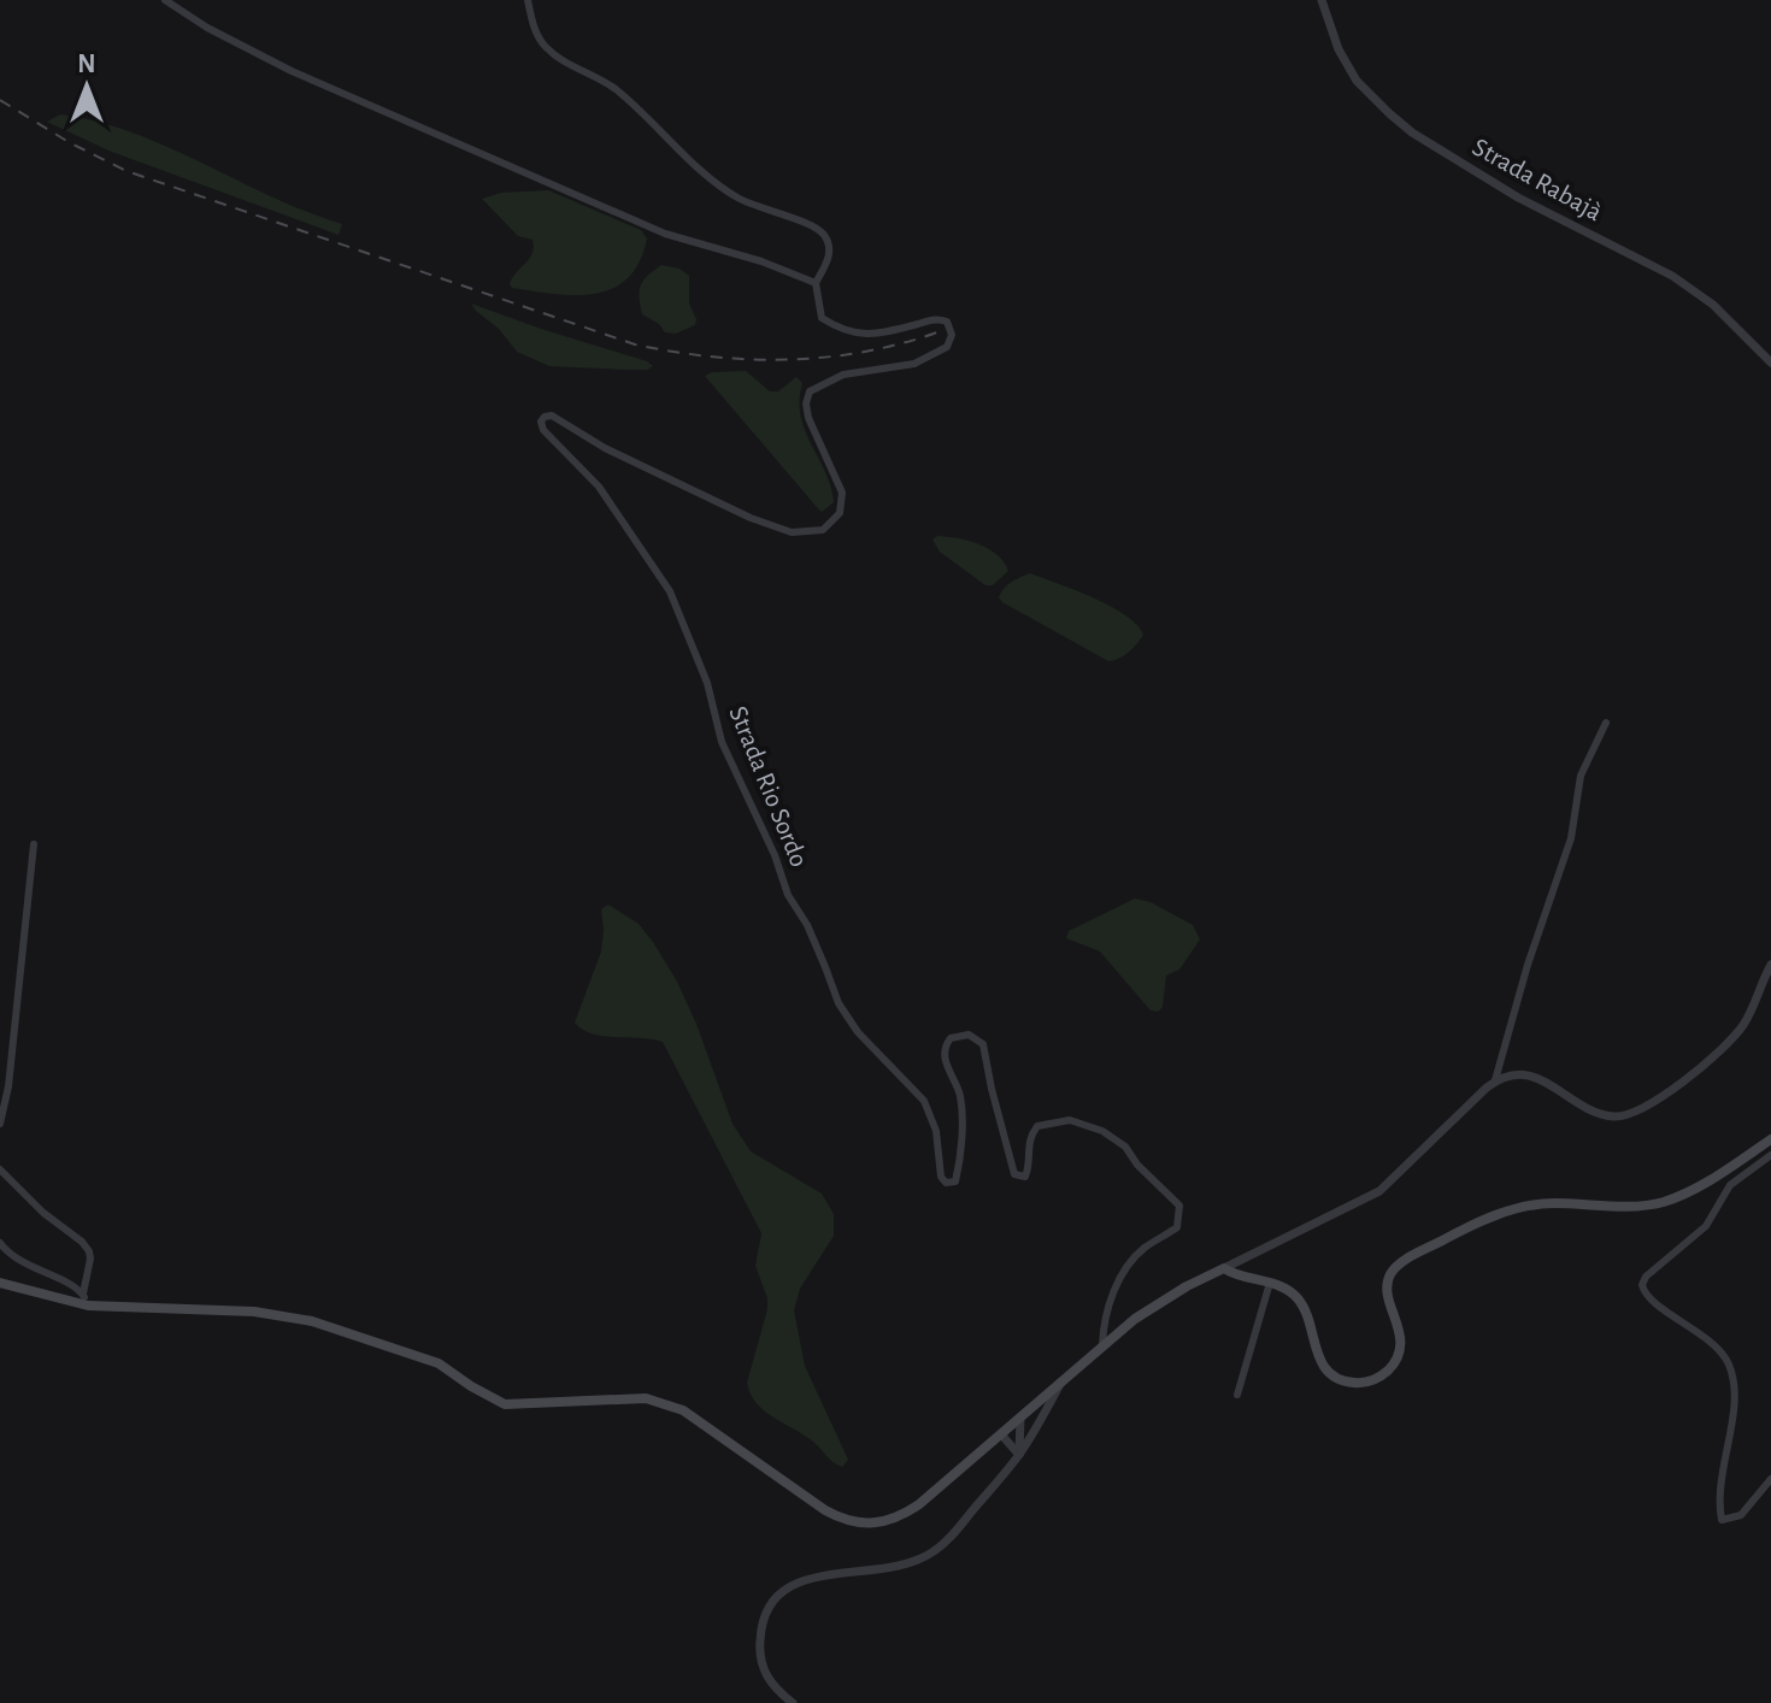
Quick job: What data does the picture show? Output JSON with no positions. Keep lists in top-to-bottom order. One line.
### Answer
{"streets":{"street":["Strada Rabajà","Strada Rio Sordo"]},"north":"top"}
